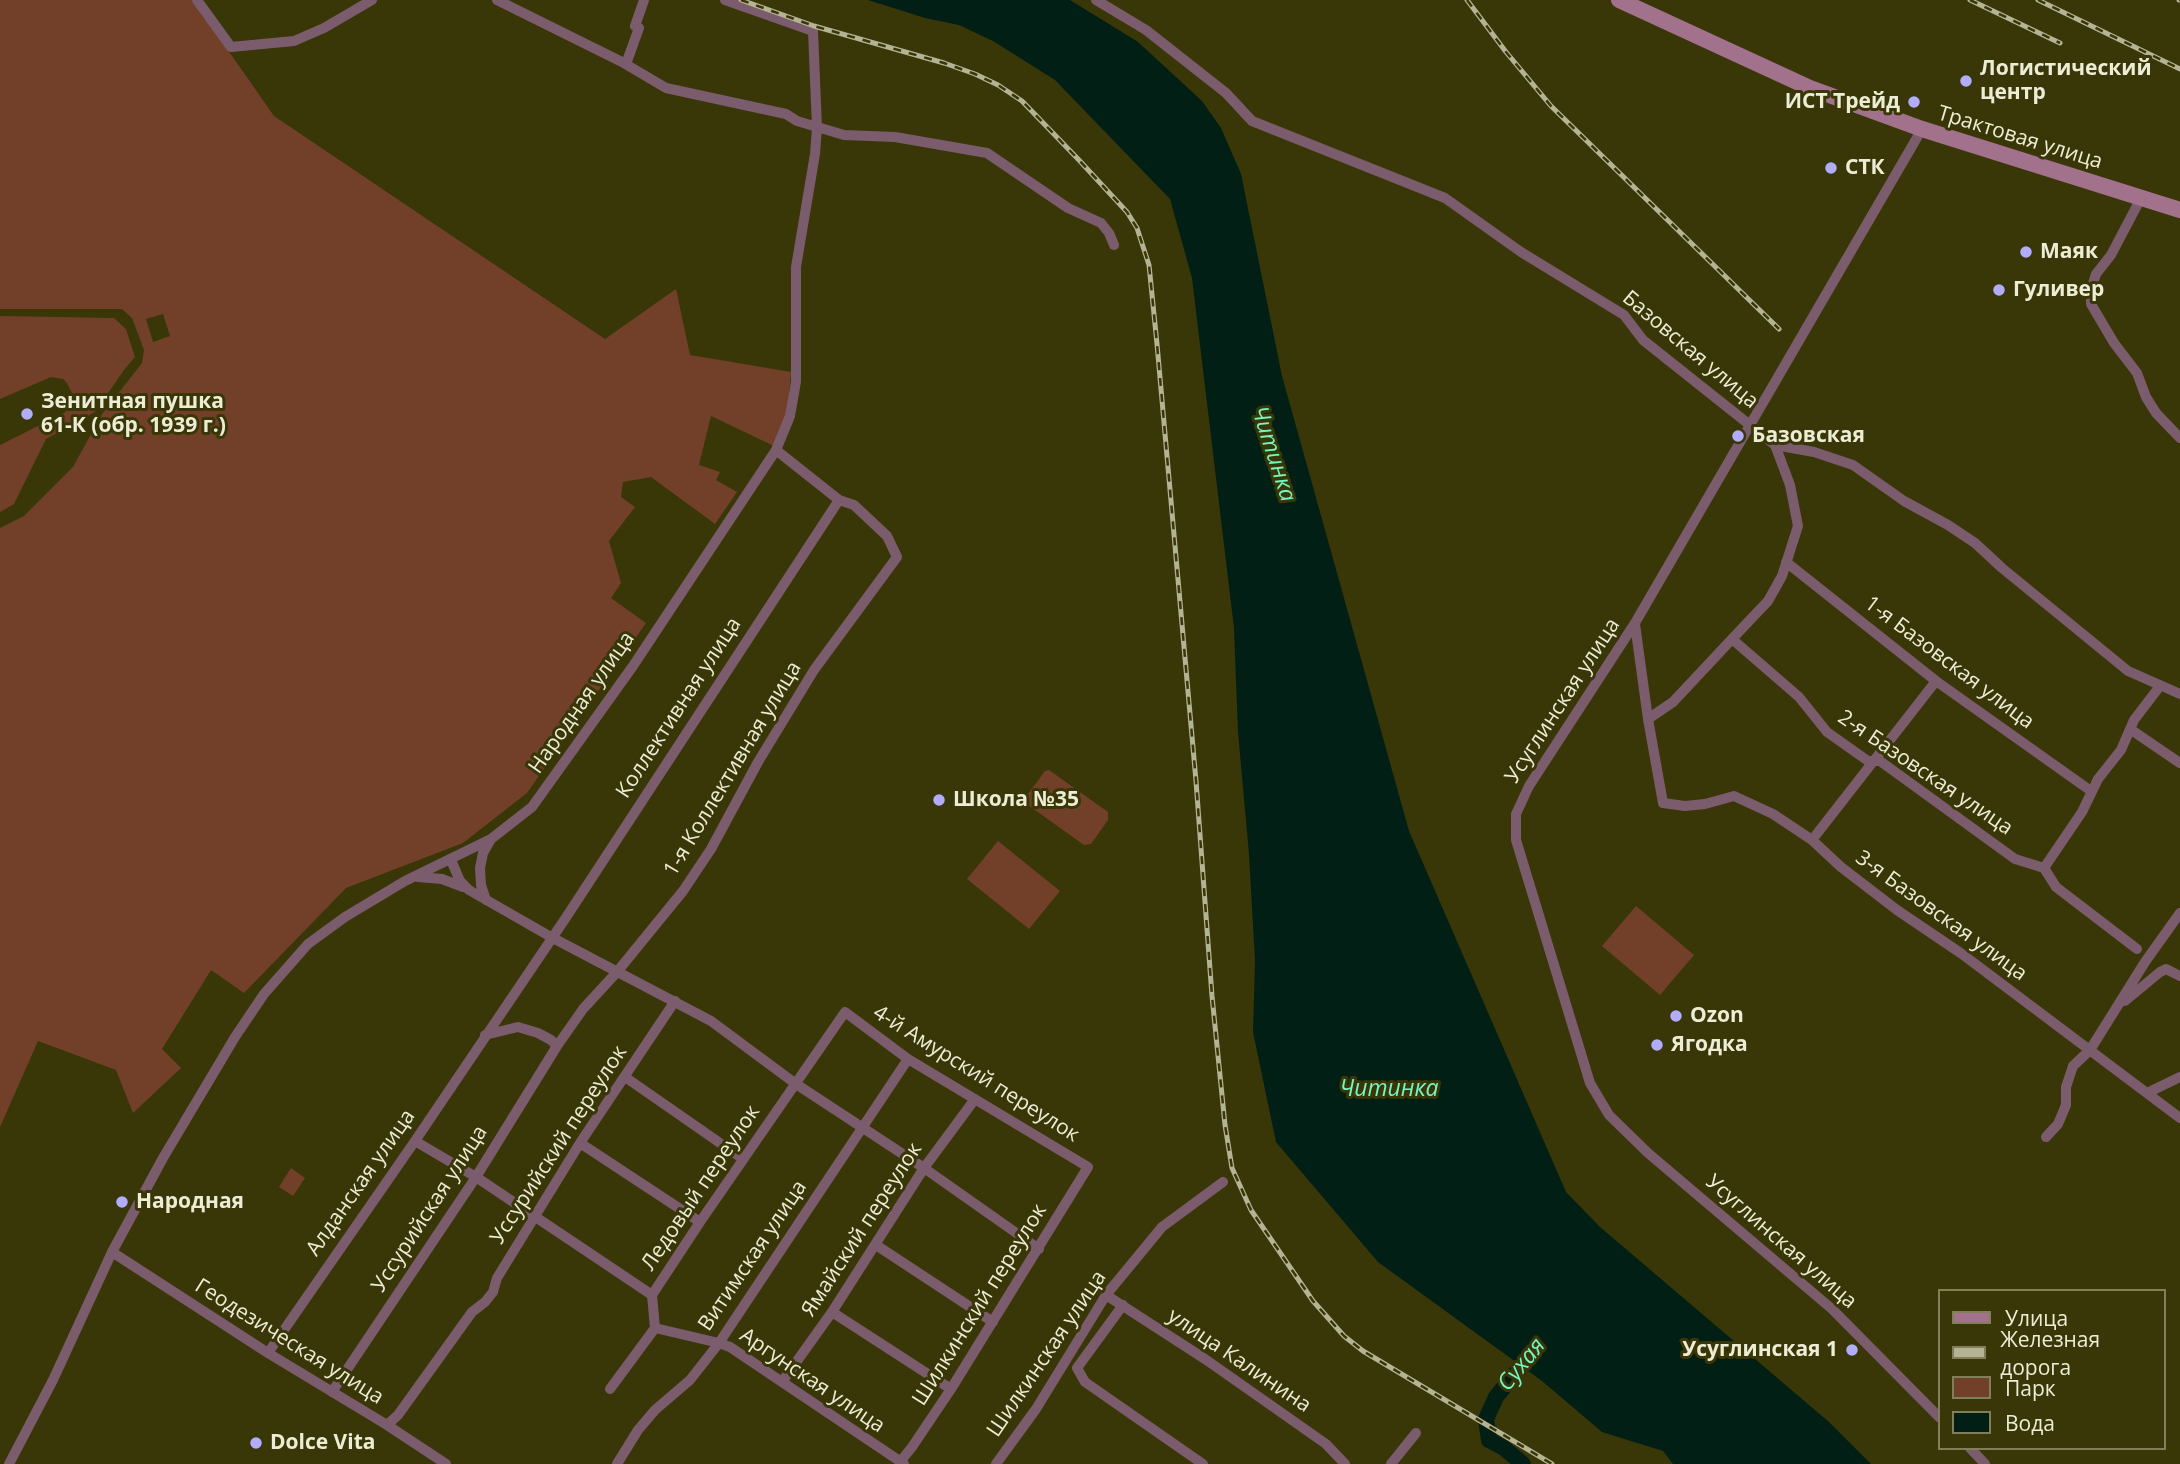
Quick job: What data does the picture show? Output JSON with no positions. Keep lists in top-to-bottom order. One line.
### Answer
{"streets":{"main road":["Трактовая улица"],"street":["Базовская улица","1-я Базовская улица","Усуглинская улица","Народная улица","Коллективная улица","1-я Коллективная улица","2-я Базовская улица","3-я Базовская улица","4-й Амурский переулок","Уссурийский переулок","Алданская улица","Ледовый переулок","Уссурийская улица","Ямайский переулок","Витимская улица","Шилкинский переулок","Геодезическая улица","Шилкинская улица","улица Калинина","Аргунская улица"]},"crossings":[["Трактовая улица","Усуглинская улица"],["Базовская улица","Усуглинская улица"],["Народная улица","Геодезическая улица"],["Коллективная улица","1-я Коллективная улица"],["Коллективная улица","Алданская улица"],["1-я Коллективная улица","Уссурийская улица"],["4-й Амурский переулок","Ледовый переулок"],["4-й Амурский переулок","Ямайский переулок"],["4-й Амурский переулок","Витимская улица"],["4-й Амурский переулок","Шилкинский переулок"],["Уссурийский переулок","Геодезическая улица"],["Алданская улица","Геодезическая улица"],["Ледовый переулок","Аргунская улица"],["Уссурийская улица","Геодезическая улица"],["Ямайский переулок","Аргунская улица"],["Витимская улица","Аргунская улица"],["Шилкинский переулок","Аргунская улица"],["Шилкинская улица","улица Калинина"]],"water":["Читинка","Сухая"],"places":["Логистический центр","ИСТ Трейд","СТК","Маяк","Гуливер","Зенитная пушка 61-К (обр. 1939 г.)","Базовская","Школа №35","Ozon","Ягодка","Народная","Усуглинская 1","Dolce Vita"],"legend":["Улица","Железная дорога","Парк","Вода"]}
